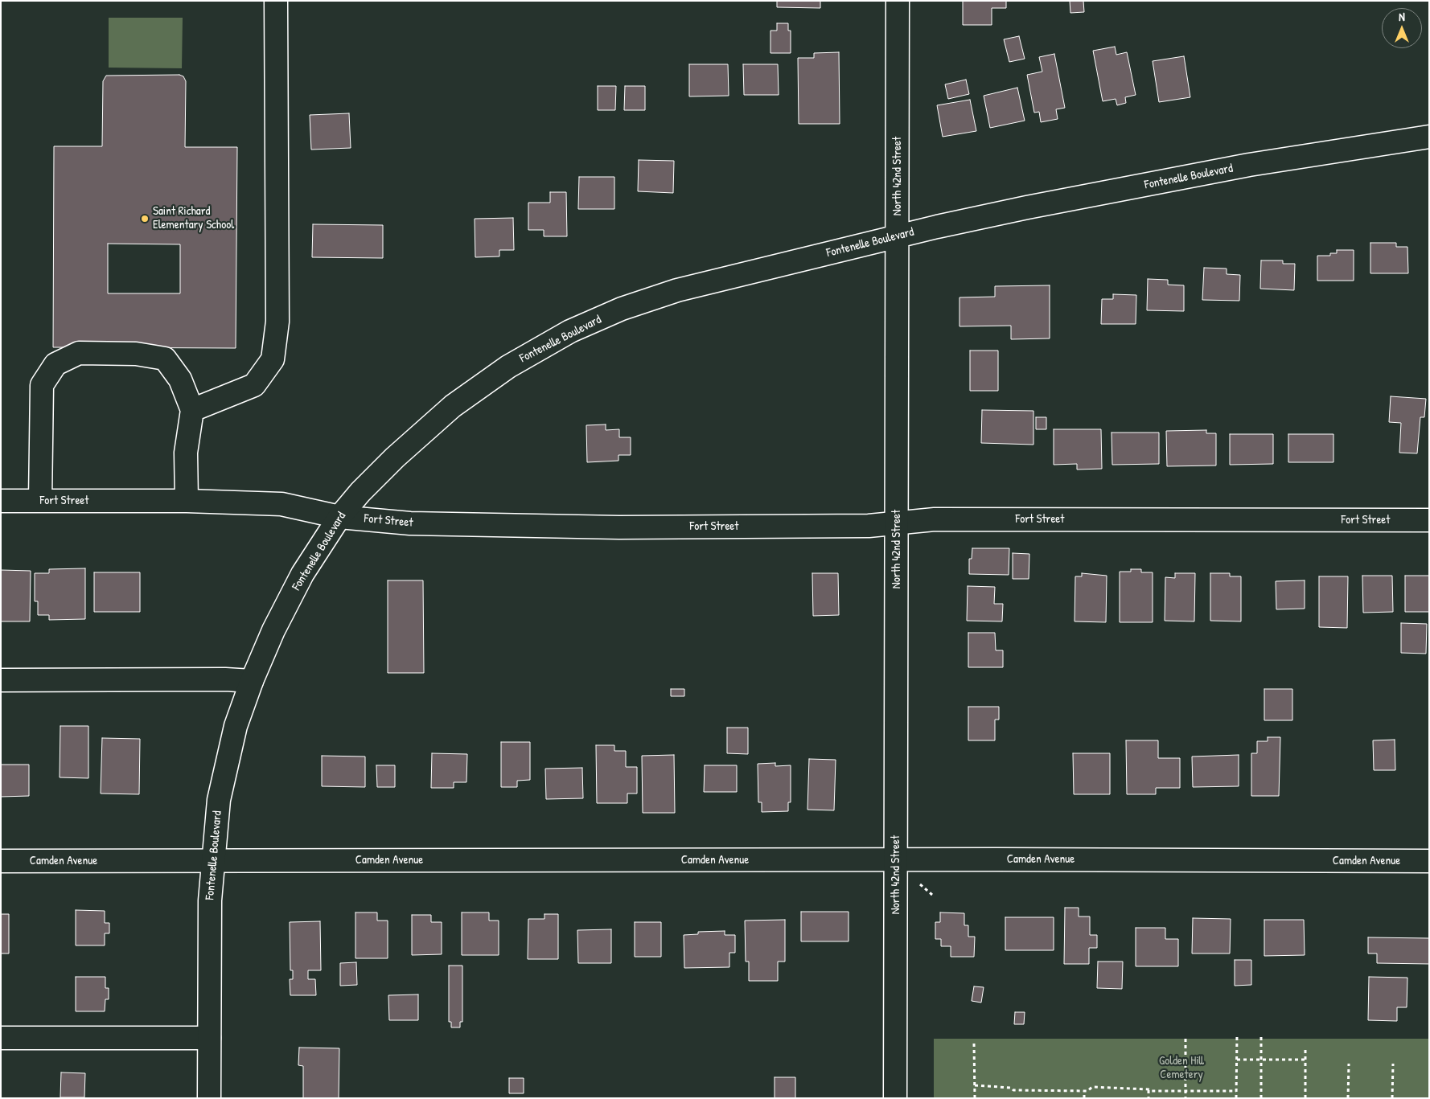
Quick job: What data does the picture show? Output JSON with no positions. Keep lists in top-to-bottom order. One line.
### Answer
{"streets":{"main road":["North 42nd Street","Fontenelle Boulevard","Fort Street","Camden Avenue"]},"crossings":[["North 42nd Street","Fontenelle Boulevard"],["North 42nd Street","Fort Street"],["North 42nd Street","Camden Avenue"],["Fontenelle Boulevard","Fort Street"],["Fontenelle Boulevard","Camden Avenue"]],"parks":["Golden Hill Cemetery"],"places":["Saint Richard Elementary School"],"north":"top"}
